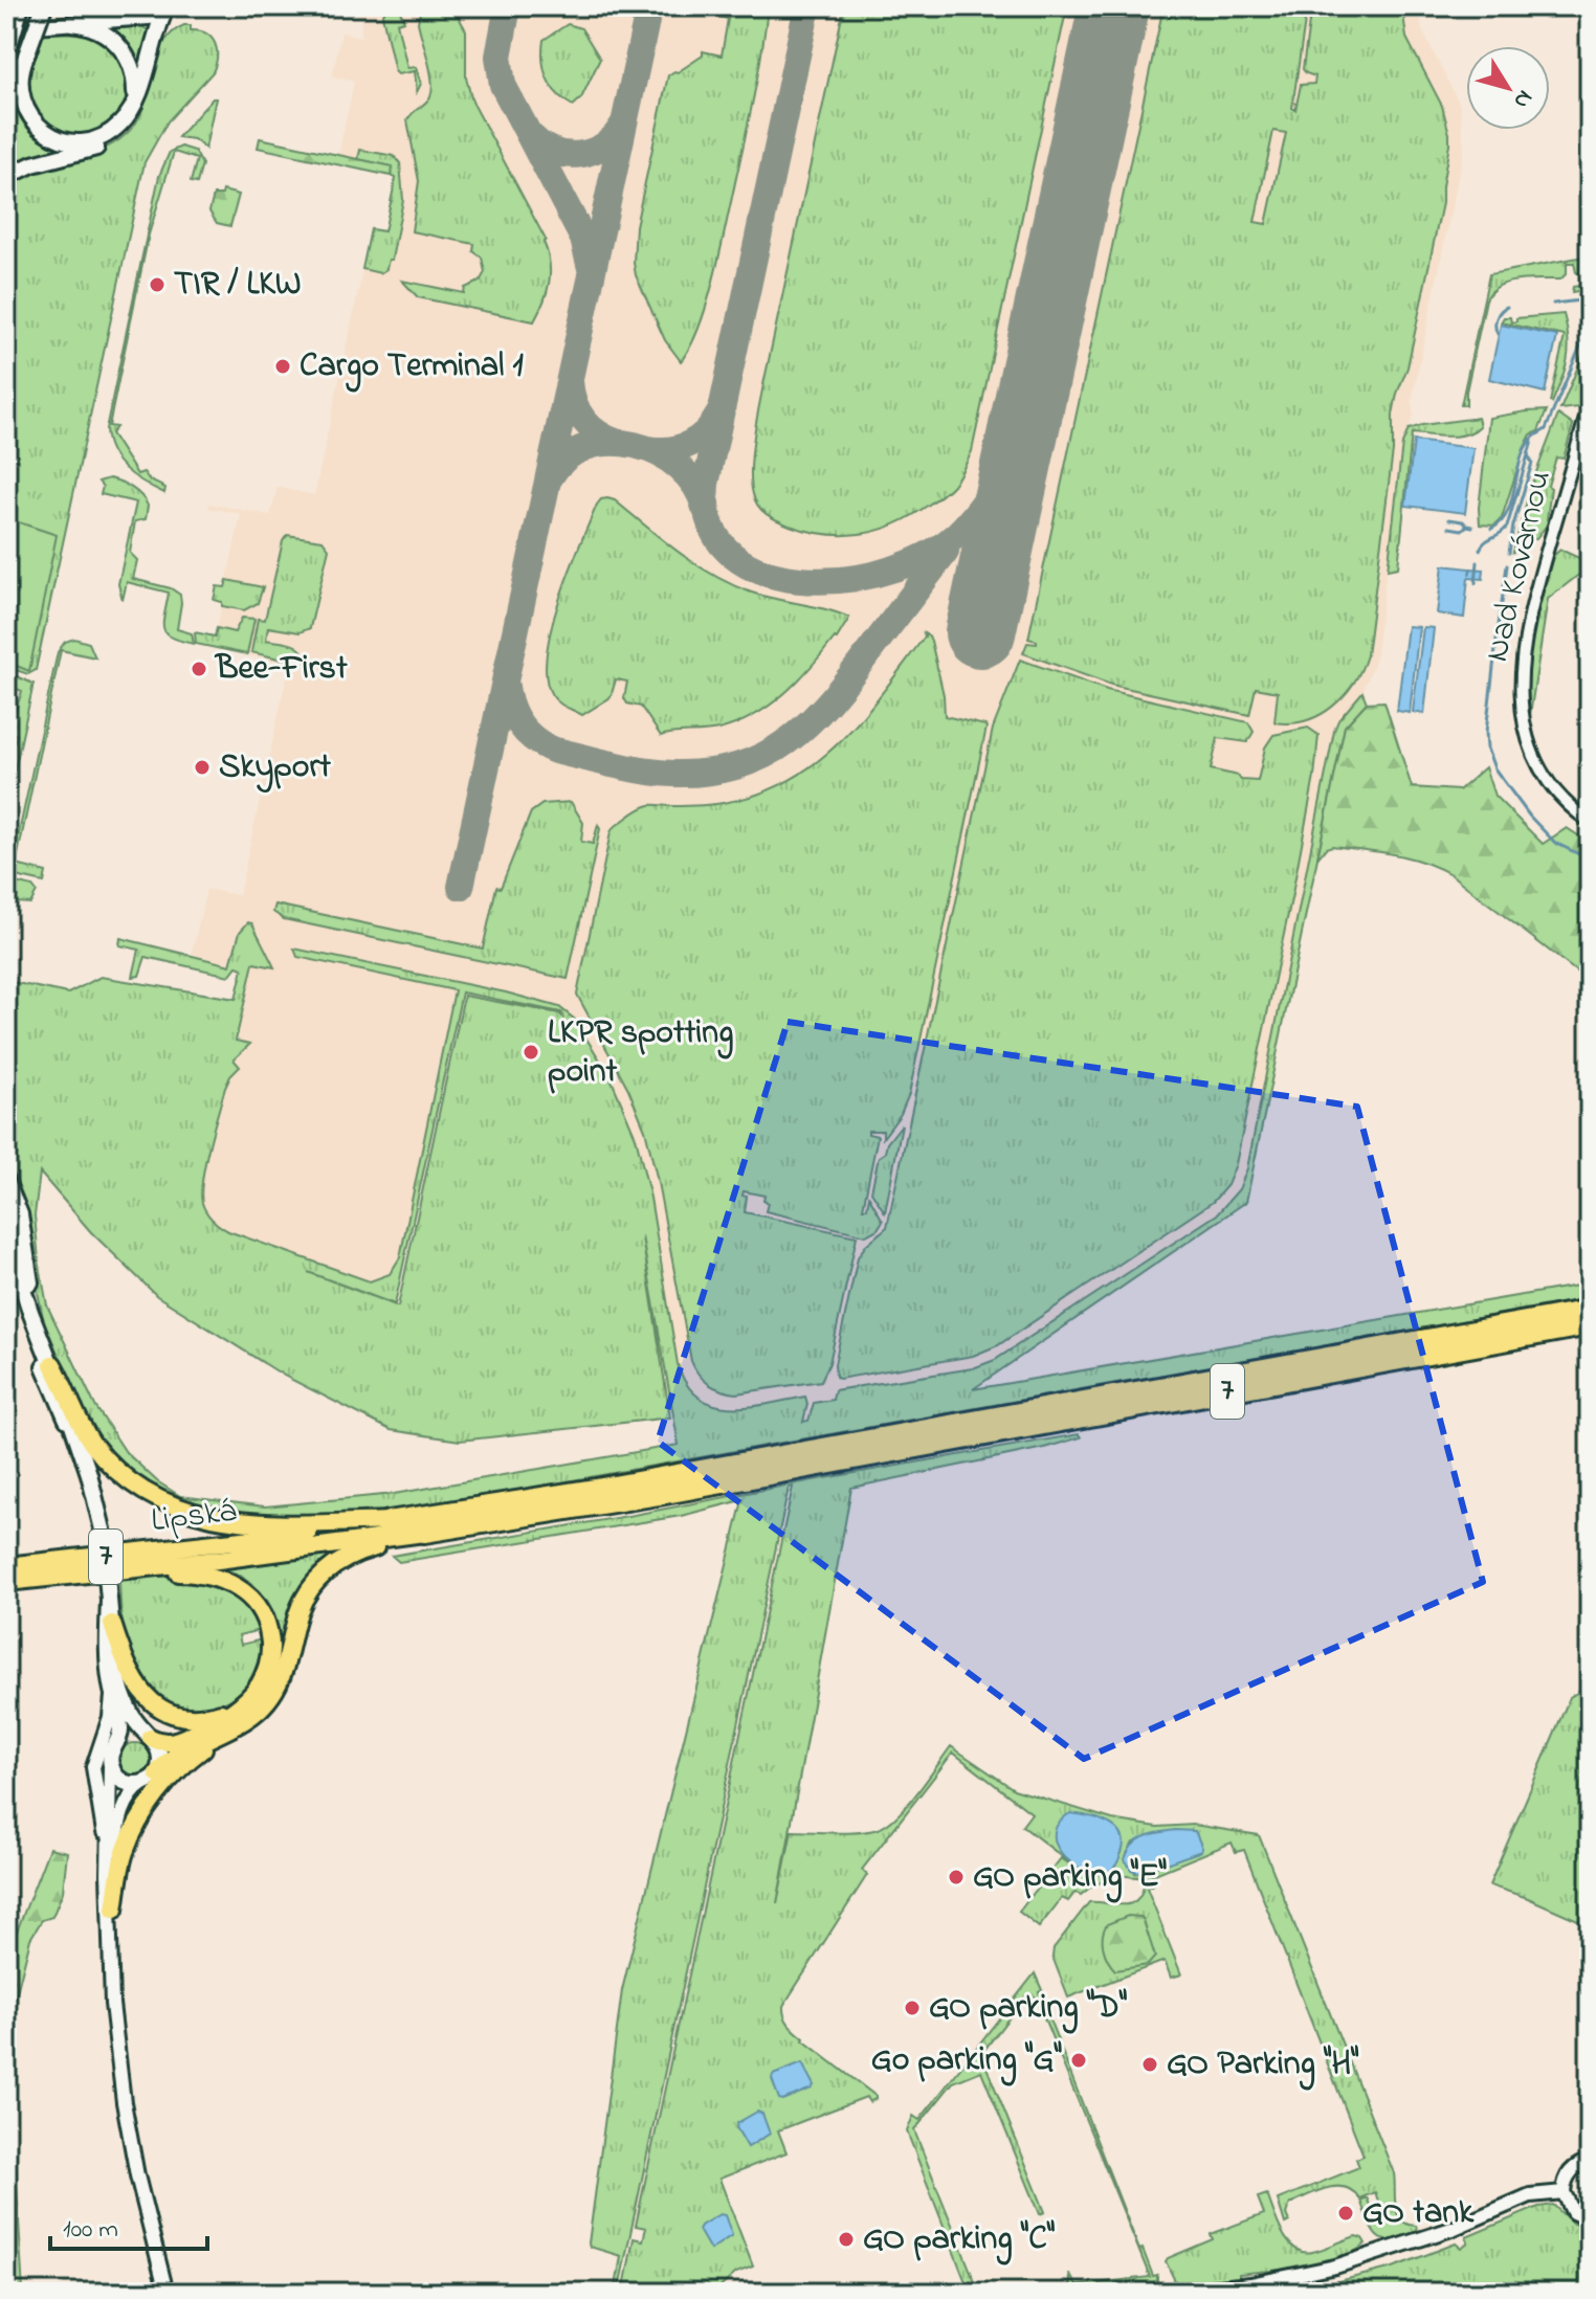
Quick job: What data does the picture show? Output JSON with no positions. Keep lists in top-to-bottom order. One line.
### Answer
{"streets":{"highway":["7","Lipská"],"street":["Nad Kovárnou"]},"crossings":[["7","Lipská"]],"places":["TIR / LKW","Cargo Terminal 1","Bee-First","Skyport","LKPR spotting point","GO parking \"E\"","GO parking \"D\"","Go parking \"G\"","GO Parking \"H\"","GO tank","GO parking \"C\""],"scale_bar":"100 m","north":"bottom right"}
